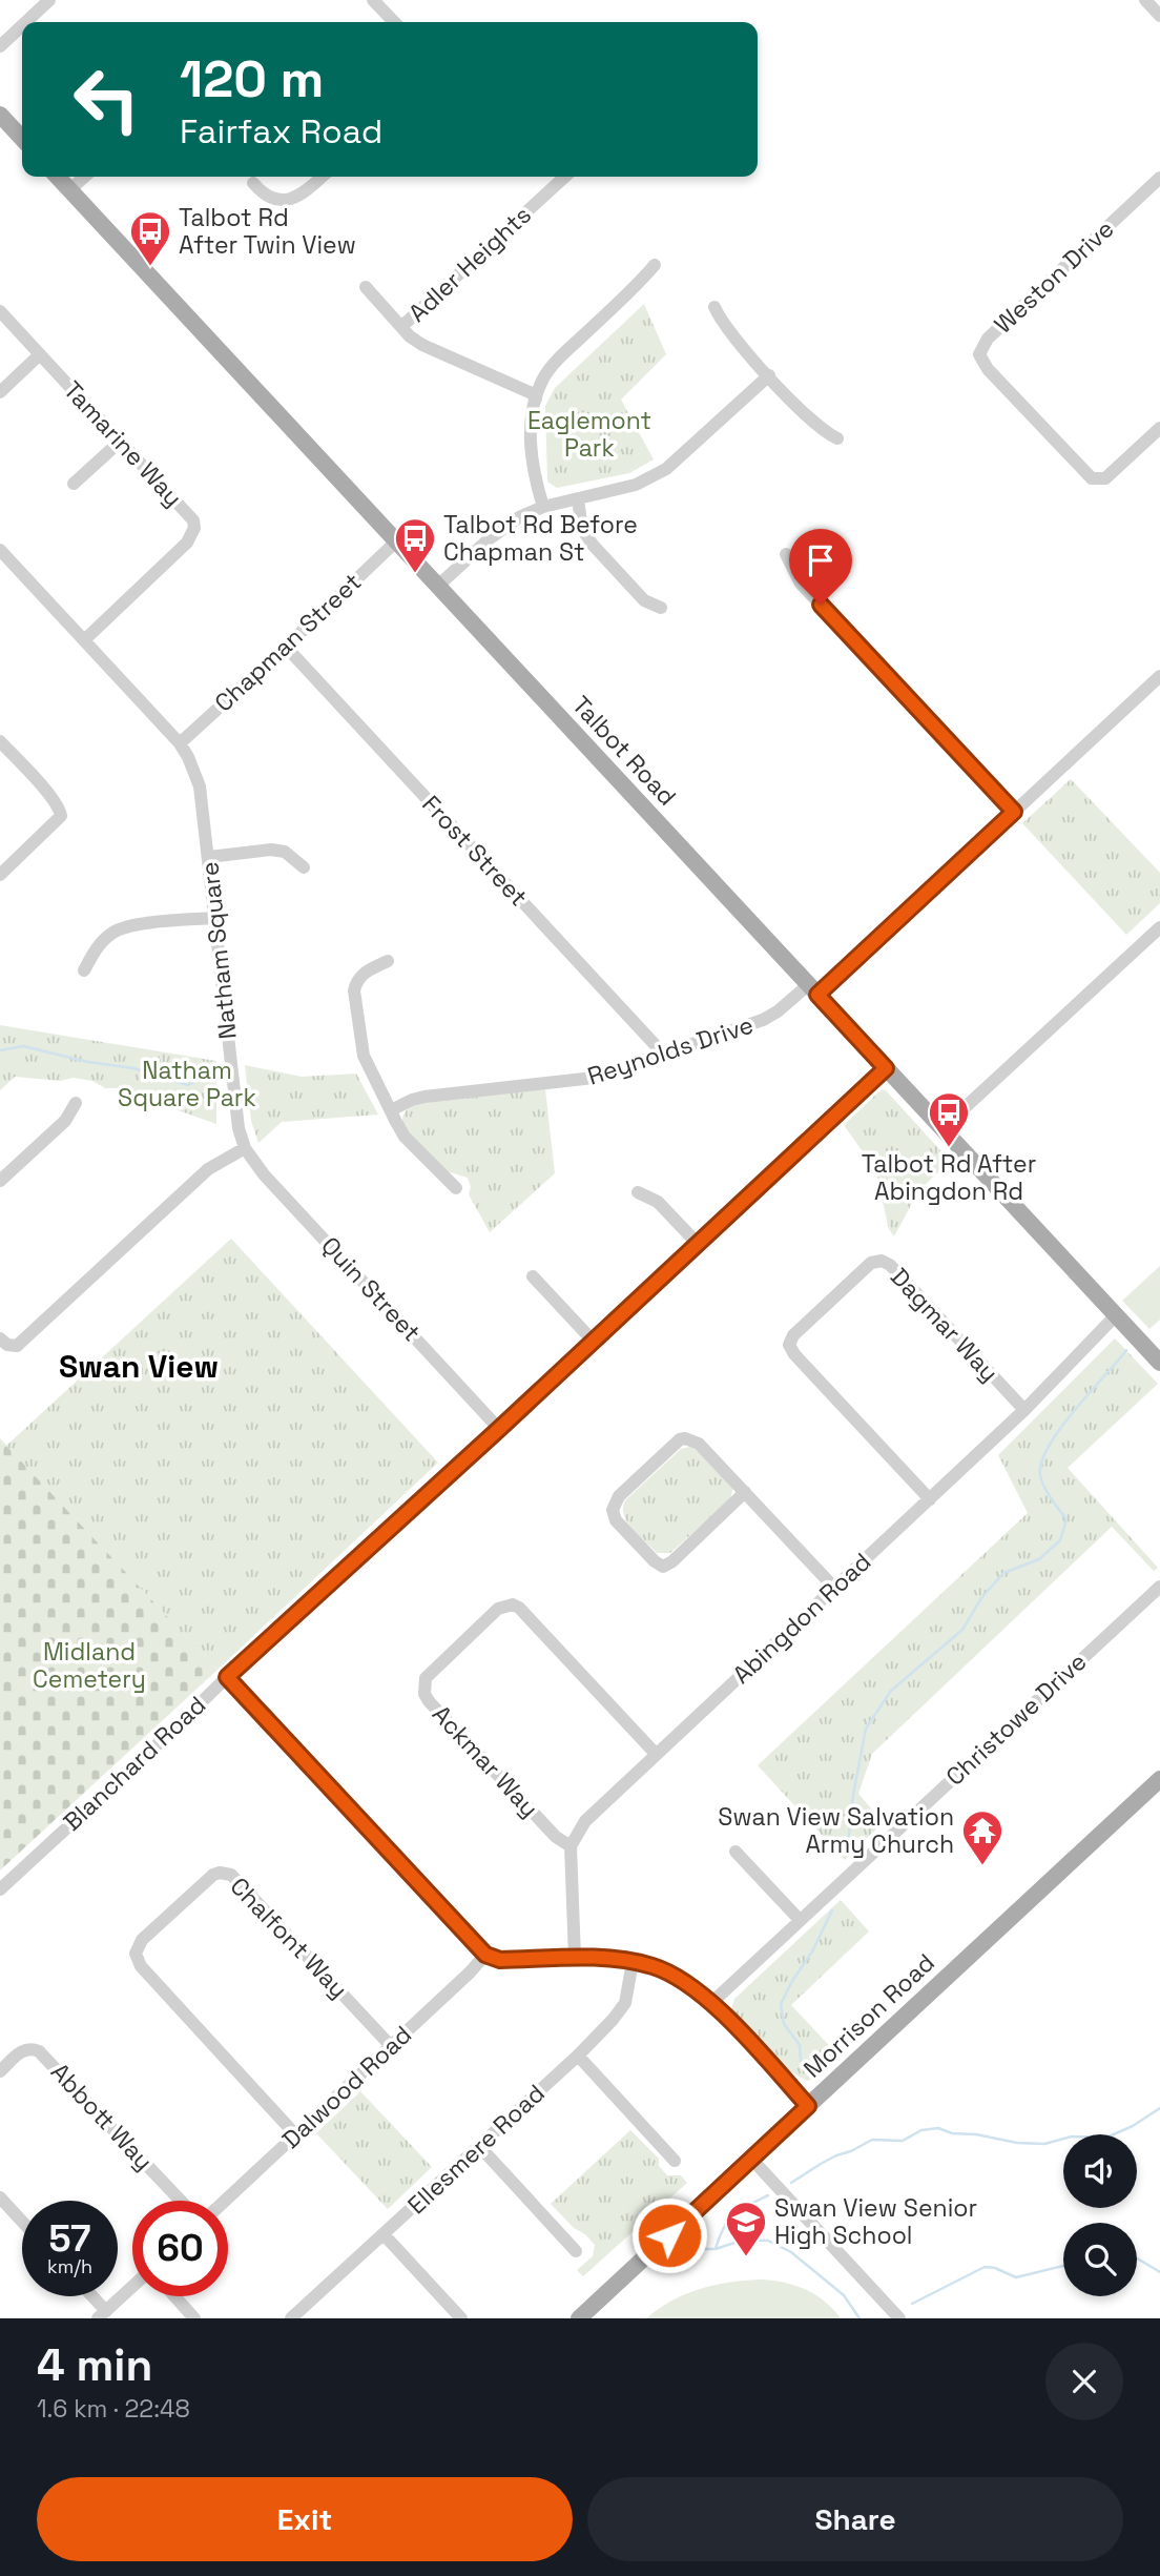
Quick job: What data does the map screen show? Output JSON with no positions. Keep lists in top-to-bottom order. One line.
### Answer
{"streets":{"main road":["Talbot Road","Morrison Road"],"street":["Adler Heights","Weston Drive","Tamarine Way","Chapman Street","Frost Street","Natham Square","Reynolds Drive","Quin Street","Dagmar Way","Abingdon Road","Christowe Drive","Ackmar Way","Blanchard Road","Chalfont Way","Dalwood Road","Abbott Way","Ellesmere Road"]},"crossings":[["Tamarine Way","Natham Square"],["Chapman Street","Talbot Road"],["Chapman Street","Frost Street"],["Chapman Street","Natham Square"],["Talbot Road","Reynolds Drive"],["Talbot Road","Abingdon Road"],["Talbot Road","Blanchard Road"],["Frost Street","Reynolds Drive"],["Natham Square","Quin Street"],["Quin Street","Blanchard Road"],["Dagmar Way","Abingdon Road"],["Abingdon Road","Ackmar Way"],["Chalfont Way","Dalwood Road"]],"districts":["Swan View"],"parks":["Eaglemont Park","Natham Square Park","Midland Cemetery"],"places":{"bus stop":["Talbot Rd After Twin View","Talbot Rd Before Chapman St","Talbot Rd After Abingdon Rd"],"temple":["Swan View Salvation Army Church"],"school or university":["Swan View Senior High School"]},"page":{"turn":["120 m","Fairfax Road"],"speed":"57 km/h","limit":"60","heading":["4 min","1.6 km · 22:48"],"buttons":["Exit","Share"]}}
